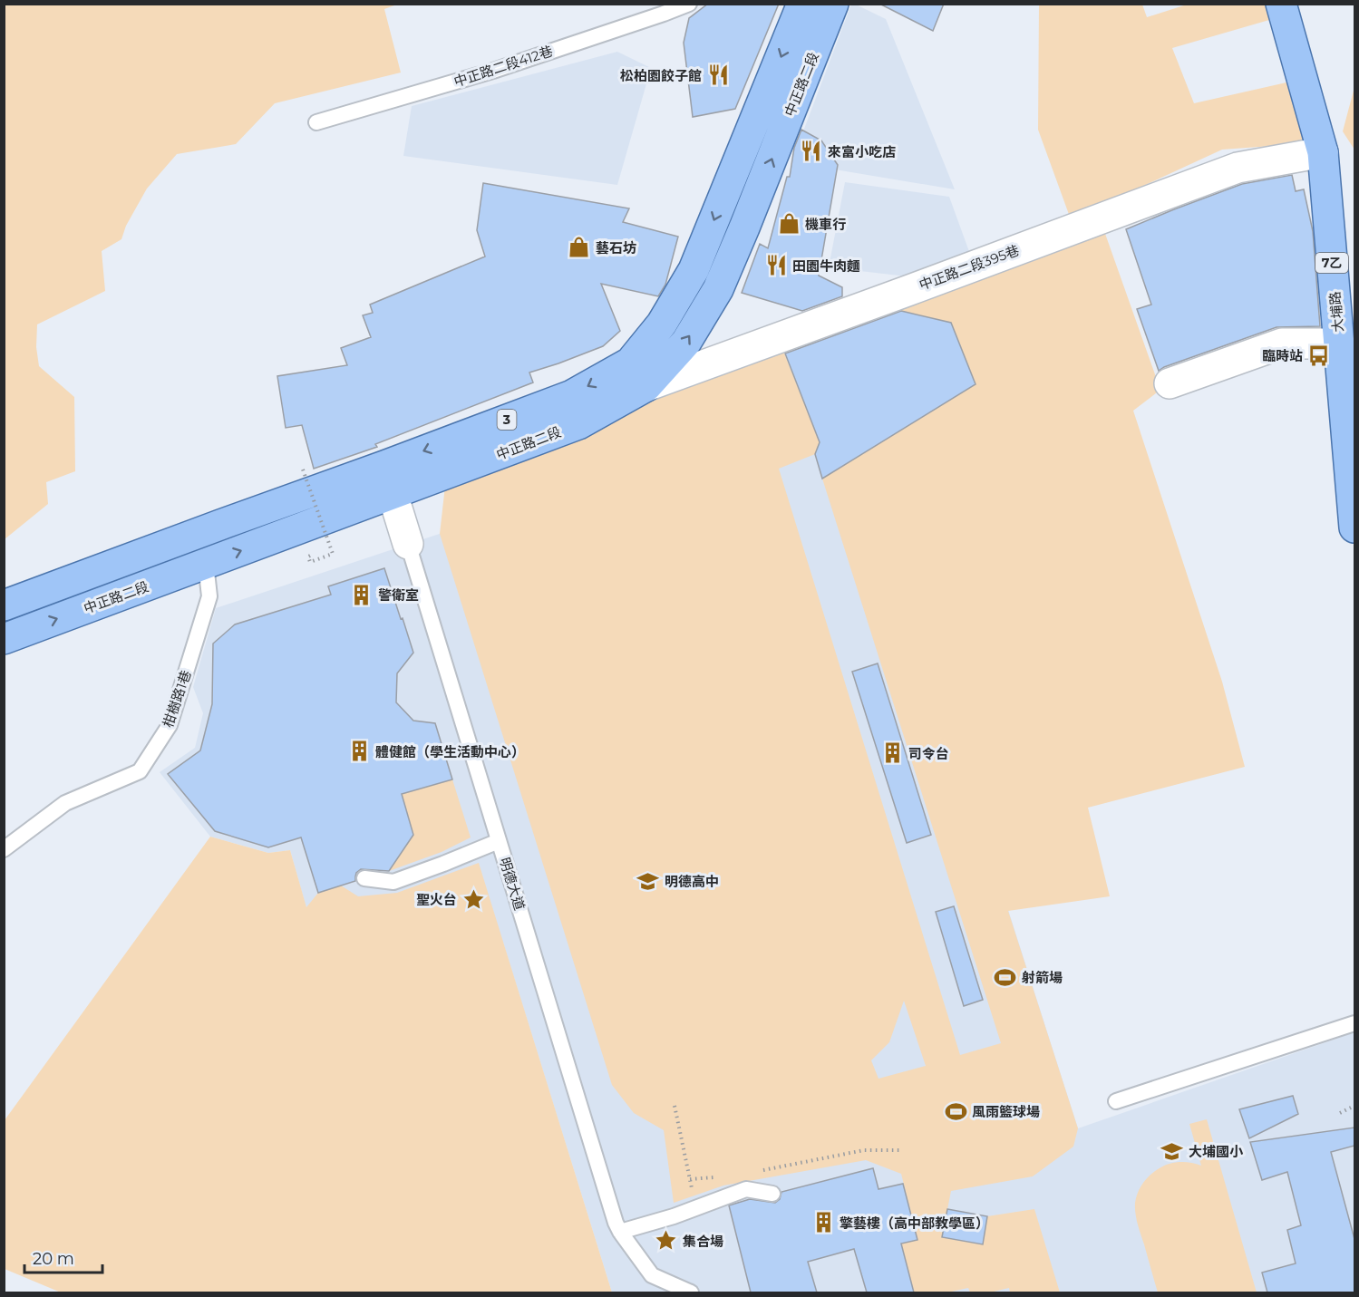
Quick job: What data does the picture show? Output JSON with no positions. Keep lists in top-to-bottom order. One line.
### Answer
{"streets":{"main road":["中正路二段","7乙","大埔路","3"],"street":["中正路二段395巷"],"lane":["中正路二段412巷","柑樹路1巷","明德大道"]},"crossings":[["中正路二段","中正路二段395巷"],["中正路二段","柑樹路1巷"],["中正路二段395巷","大埔路"]],"places":{"restaurant":["松柏園餃子館","來富小吃店","田園牛肉麵"],"shop":["機車行","藝石坊"],"bus stop":["臨時站"],"building":["警衛室","體健館（學生活動中心）","司令台","擎藝樓（高中部教學區）"],"school or university":["明德高中","大埔國小"],"place":["聖火台","集合場"],"sports":["射箭場","風雨籃球場"]},"scale_bar":"20 m"}
